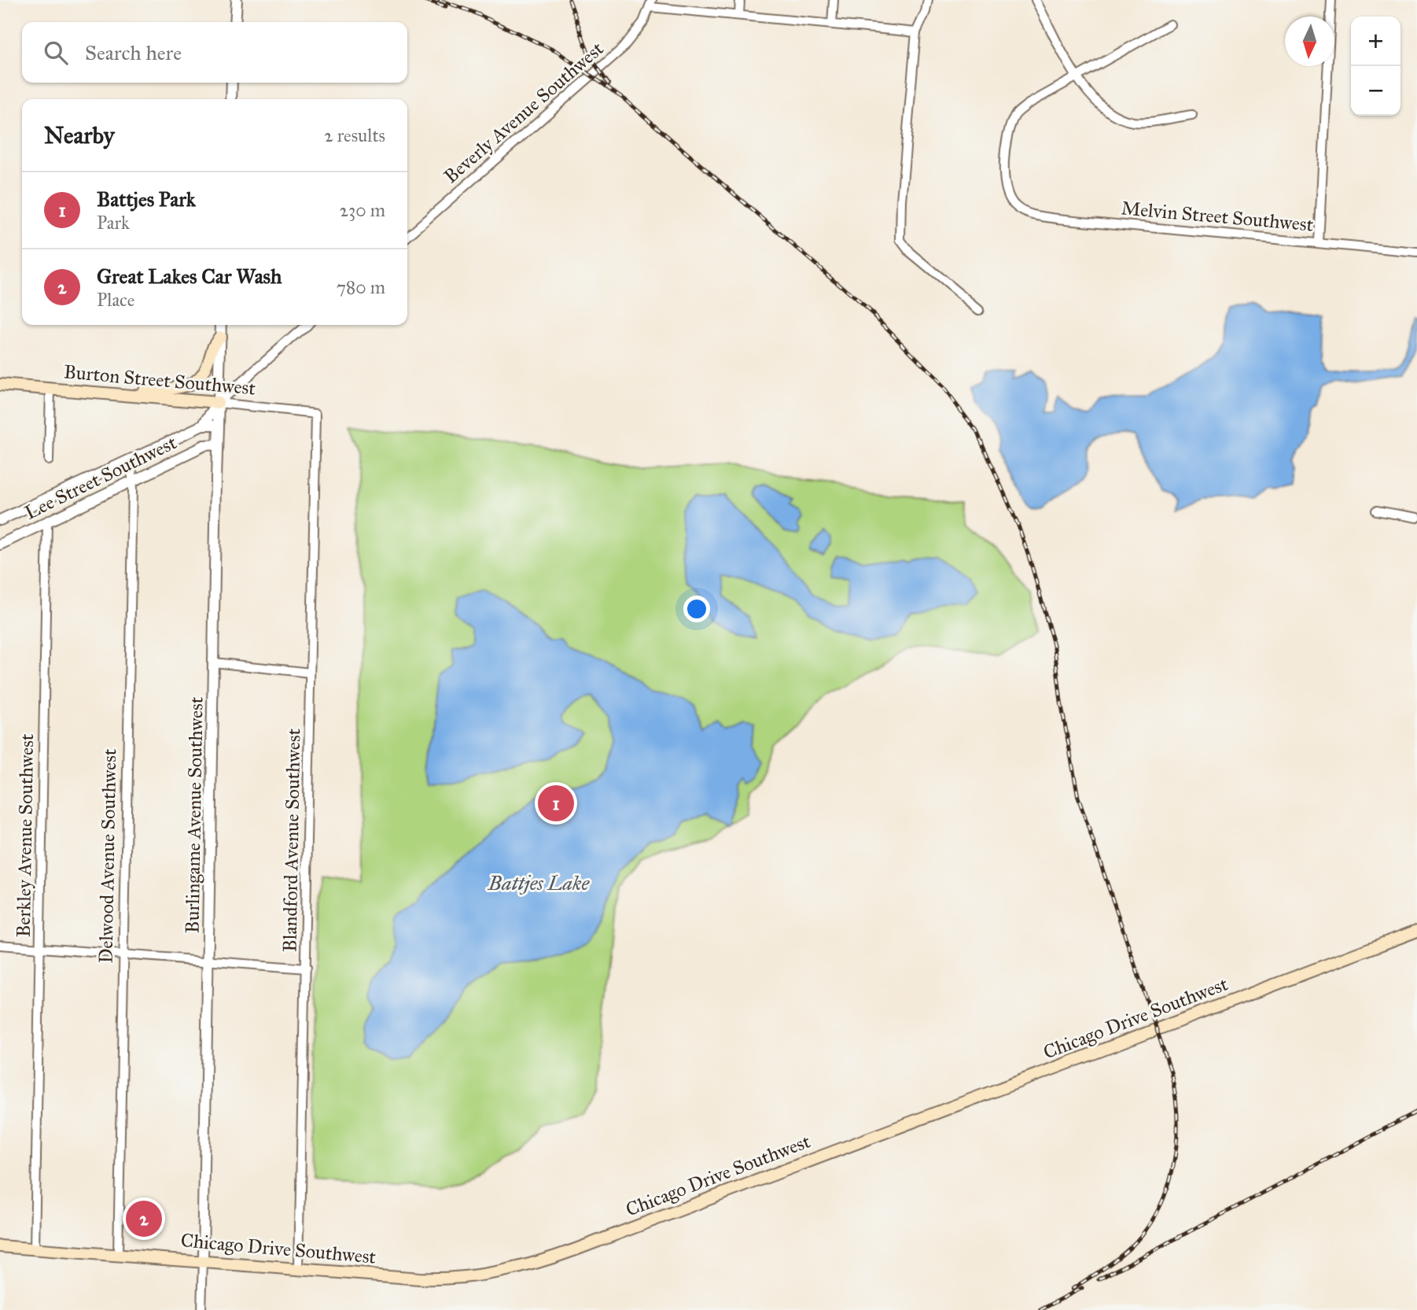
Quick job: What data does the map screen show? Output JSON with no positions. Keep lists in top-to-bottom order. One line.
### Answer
{"streets":{"main road":["Burton Street Southwest","Chicago Drive Southwest"],"street":["Beverly Avenue Southwest","Melvin Street Southwest","Lee Street Southwest","Burlingame Avenue Southwest","Berkley Avenue Southwest","Blandford Avenue Southwest","Delwood Avenue Southwest"]},"crossings":[["Burton Street Southwest","Burlingame Avenue Southwest"],["Burton Street Southwest","Blandford Avenue Southwest"],["Lee Street Southwest","Burlingame Avenue Southwest"],["Lee Street Southwest","Berkley Avenue Southwest"],["Lee Street Southwest","Delwood Avenue Southwest"],["Burlingame Avenue Southwest","Chicago Drive Southwest"],["Berkley Avenue Southwest","Chicago Drive Southwest"],["Blandford Avenue Southwest","Chicago Drive Southwest"],["Delwood Avenue Southwest","Chicago Drive Southwest"]],"water":["Battjes Lake"],"north":"bottom","page":{"map_buttons":["+","−"],"search":"Search here","heading":["Nearby","2 results"],"list":[{"mark":"1","name":"Battjes Park","note":"Park","value":"230 m"},{"mark":"2","name":"Great Lakes Car Wash","note":"Place","value":"780 m"}],"pins":["1","2"]}}
